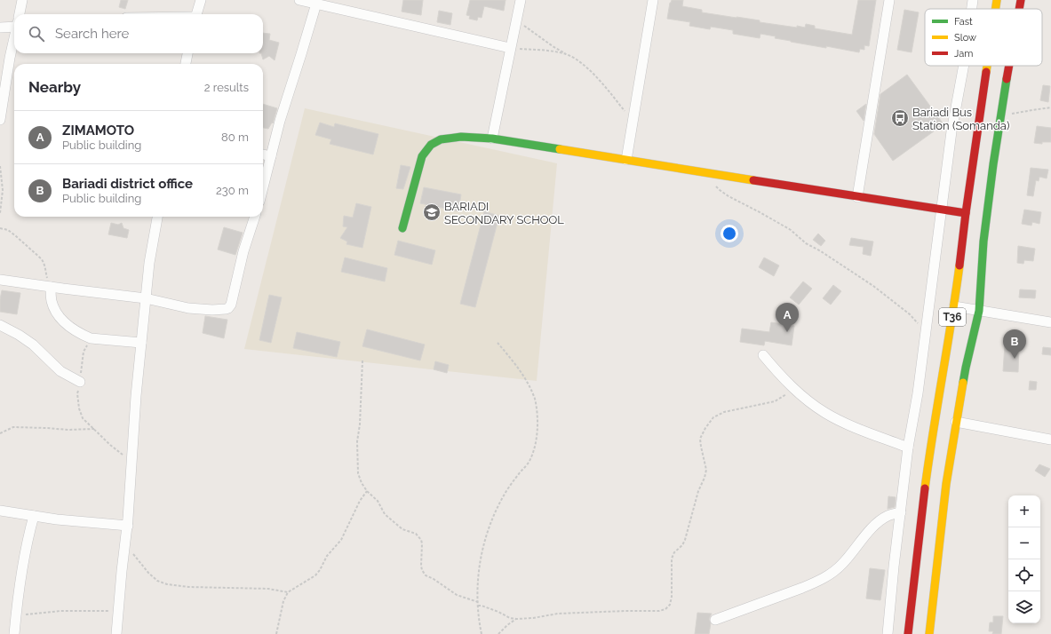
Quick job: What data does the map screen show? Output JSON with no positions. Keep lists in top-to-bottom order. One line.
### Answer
{"streets":{"main road":["T36"]},"places":{"bus stop":["Bariadi Bus Station (Somanda)"],"school or university":["BARIADI SECONDARY SCHOOL"]},"legend":["Fast","Slow","Jam"],"page":{"search":"Search here","heading":["Nearby","2 results"],"list":[{"mark":"A","name":"ZIMAMOTO","note":"Public building","value":"80 m"},{"mark":"B","name":"Bariadi district office","note":"Public building","value":"230 m"}],"pins":["A","B"],"map_buttons":["+","−"]}}
